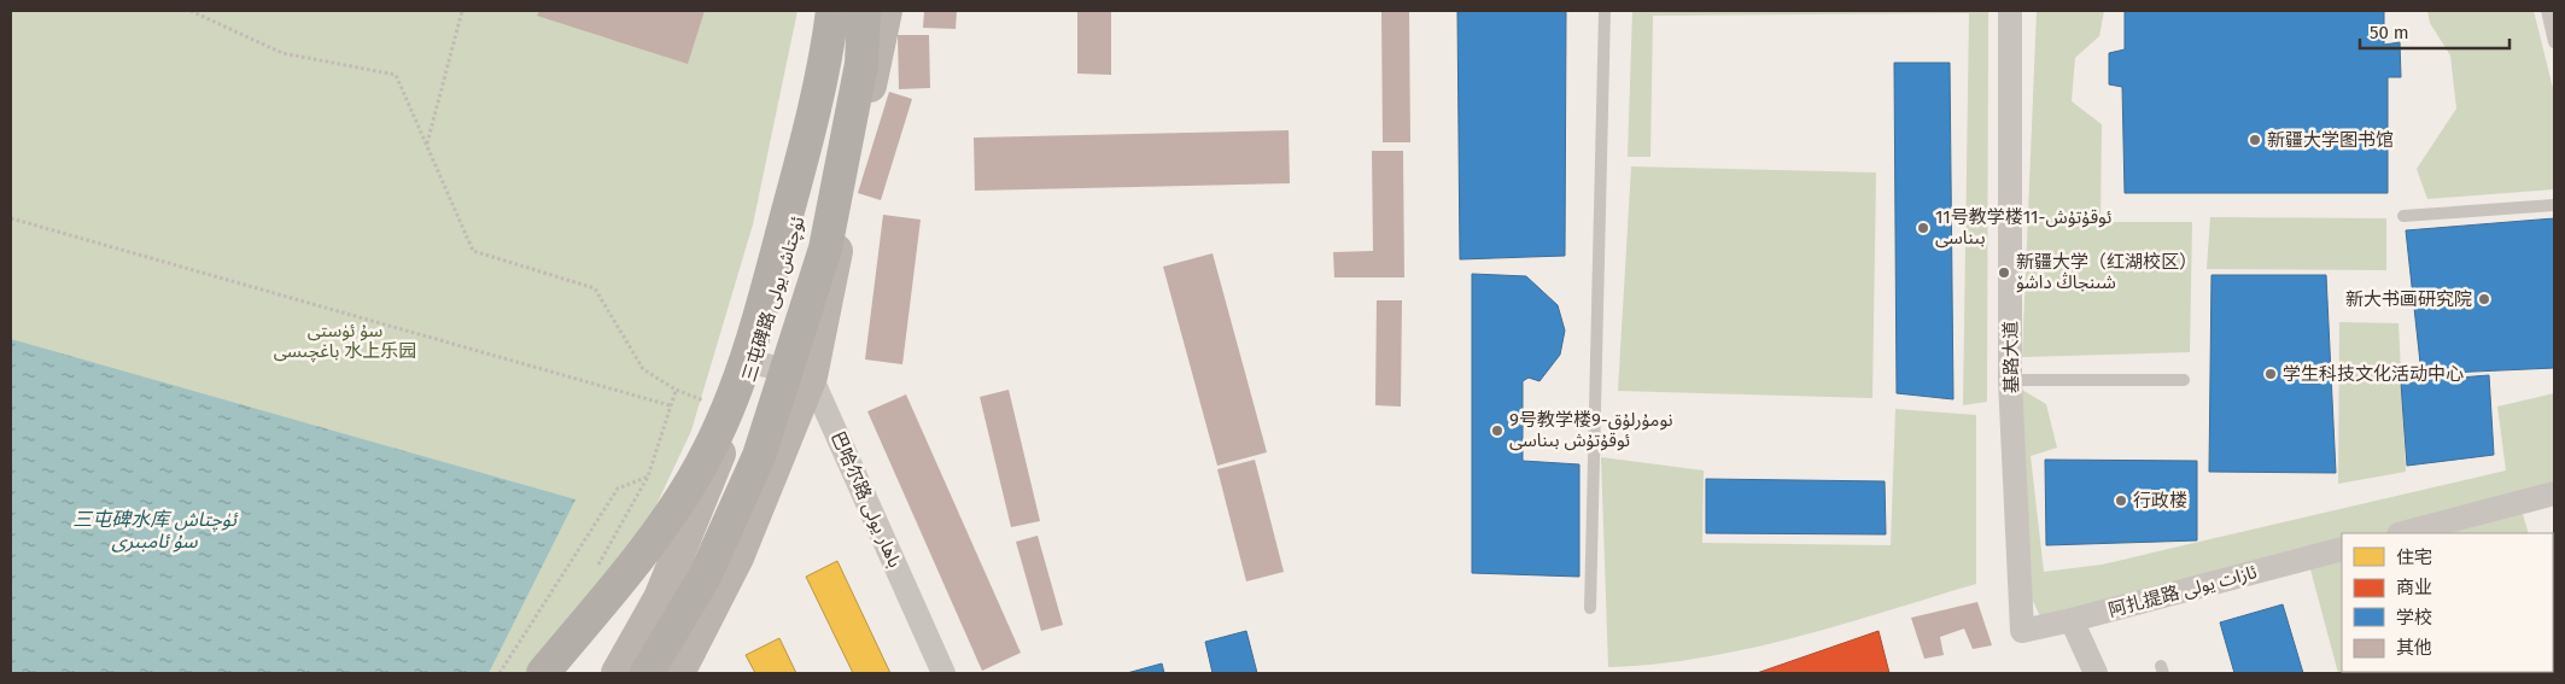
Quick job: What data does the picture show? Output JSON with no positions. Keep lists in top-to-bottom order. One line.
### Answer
{"streets":{"main road":["三屯碑路 ئۈچتاش يولى"],"street":["基路大道","巴哈尔路 باھار يولى","阿扎提路 ئازات يولى"]},"crossings":[["基路大道","阿扎提路 ئازات يولى"]],"water":["三屯碑水库 ئۈچتاش سۇ ئامبىرى"],"parks":["سۇ ئۈستى باغچىسى 水上乐园"],"places":["新疆大学图书馆","11号教学楼11-ئوقۇتۇش بىناسى","新疆大学（红湖校区） شىنجاڭ داشۆ","新大书画研究院","学生科技文化活动中心","9号教学楼9-نومۇرلۇق ئوقۇتۇش بىناسى","行政楼"],"legend":["住宅","商业","学校","其他"],"scale_bar":"50 m"}
